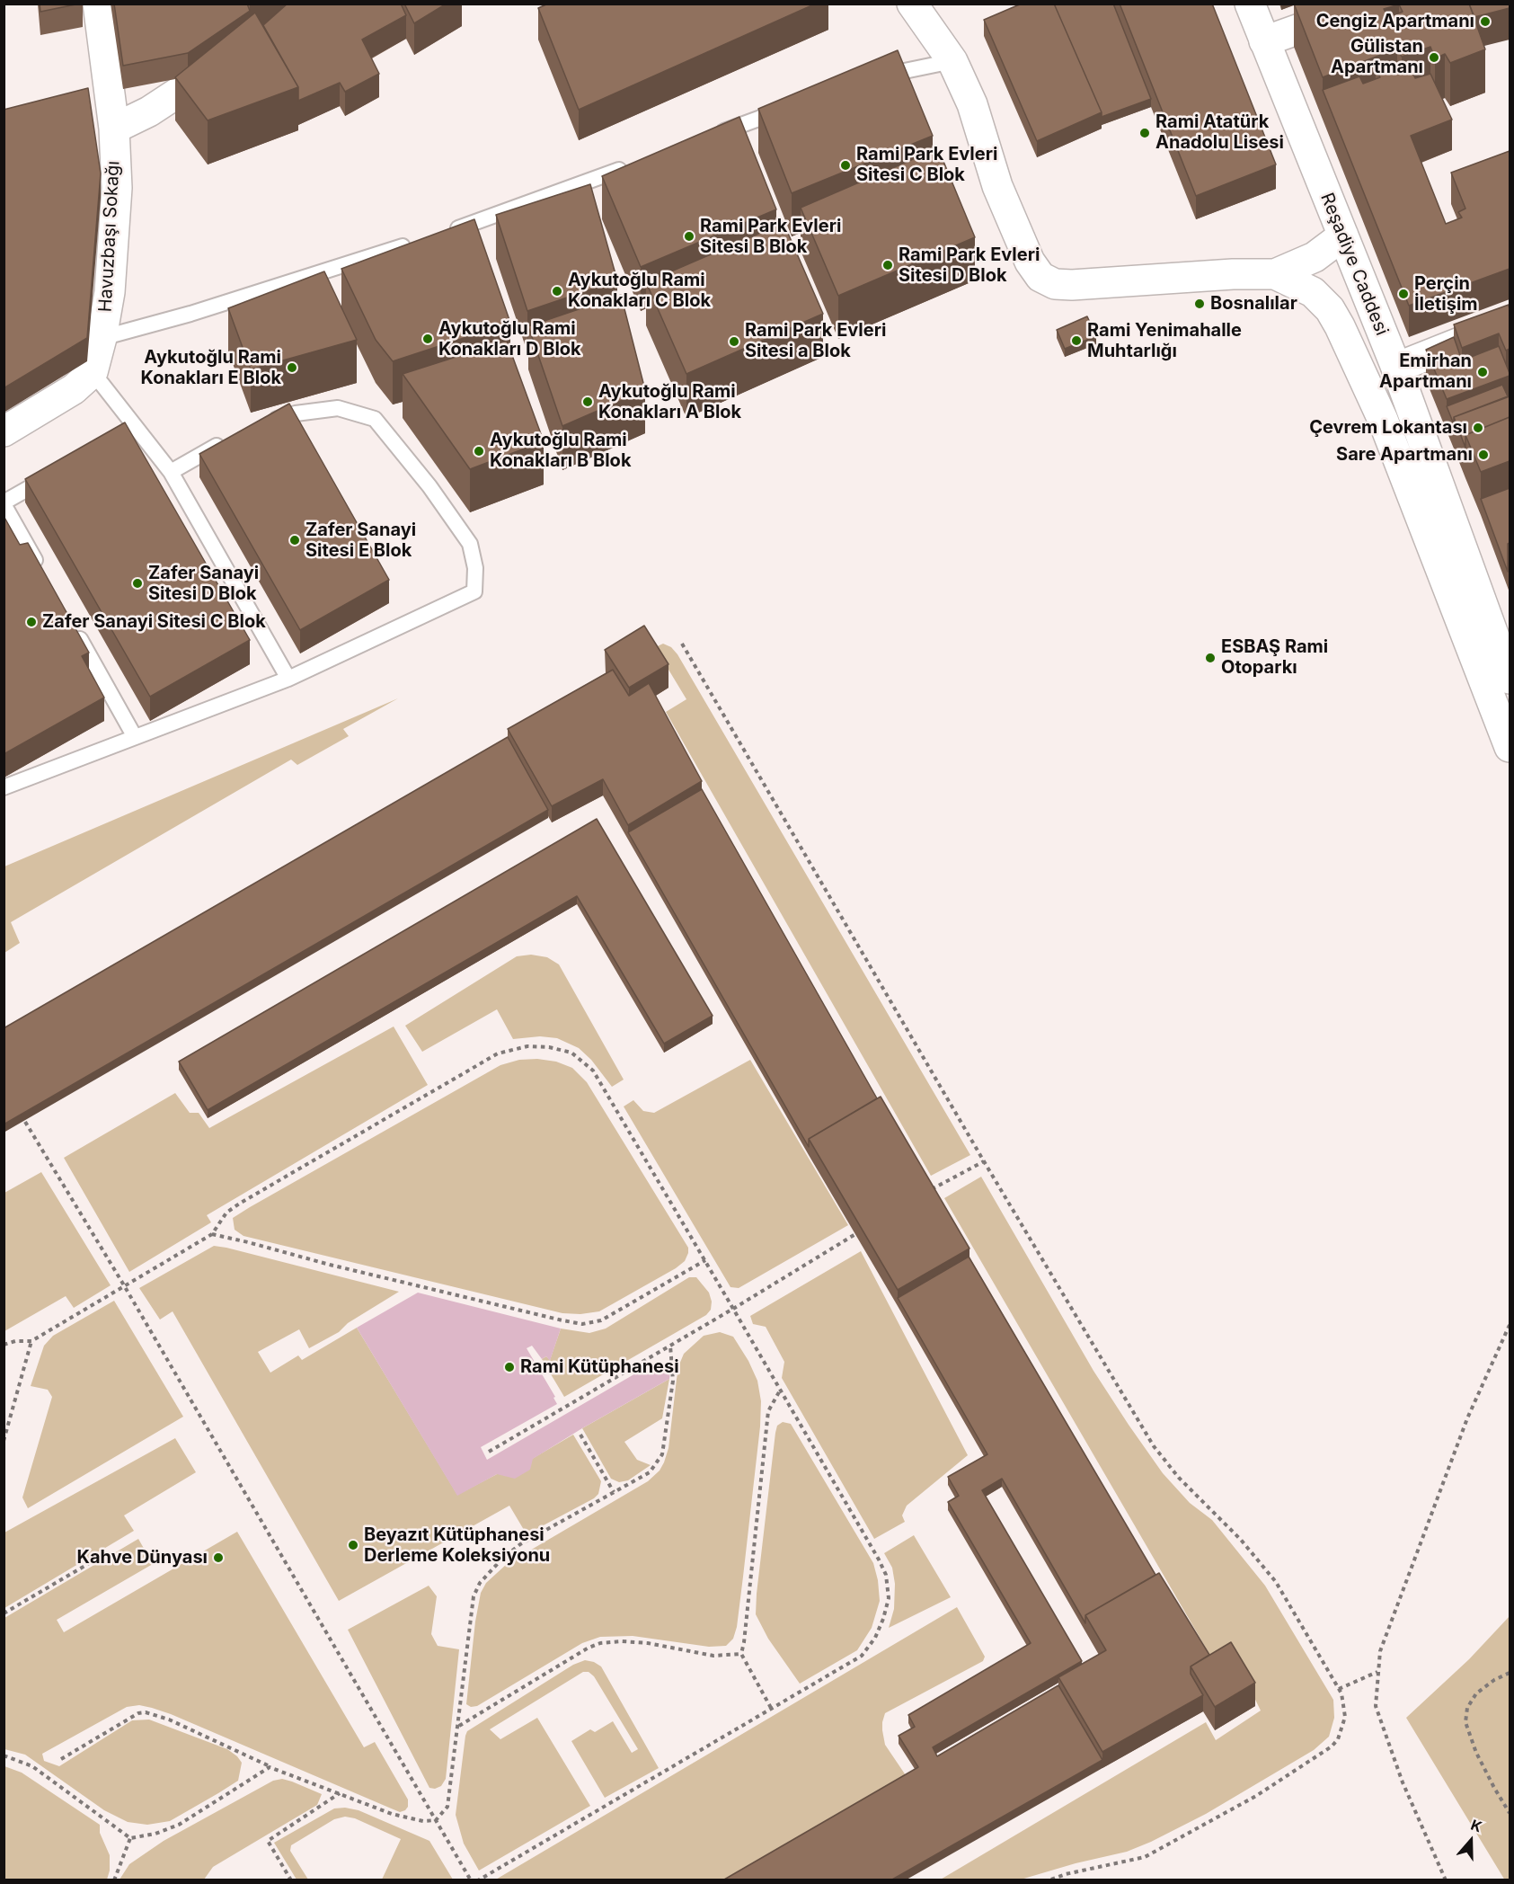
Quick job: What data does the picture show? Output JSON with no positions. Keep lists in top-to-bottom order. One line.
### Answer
{"streets":{"main road":["Havuzbaşı Sokağı","Reşadiye Caddesi"]},"places":["Cengiz Apartmanı","Gülistan Apartmanı","Rami Atatürk Anadolu Lisesi","Rami Park Evleri Sitesi C Blok","Rami Park Evleri Sitesi B Blok","Rami Park Evleri Sitesi D Blok","Aykutoğlu Rami Konakları C Blok","Perçin İletişim","Bosnalılar","Aykutoğlu Rami Konakları D Blok","Rami Yenimahalle Muhtarlığı","Rami Park Evleri Sitesi a Blok","Aykutoğlu Rami Konakları E Blok","Emirhan Apartmanı","Aykutoğlu Rami Konakları A Blok","Çevrem Lokantası","Aykutoğlu Rami Konakları B Blok","Sare Apartmanı","Zafer Sanayi Sitesi E Blok","Zafer Sanayi Sitesi D Blok","Zafer Sanayi Sitesi C Blok","ESBAŞ Rami Otoparkı","Rami Kütüphanesi","Beyazıt Kütüphanesi Derleme Koleksiyonu","Kahve Dünyası"],"north":"top"}
